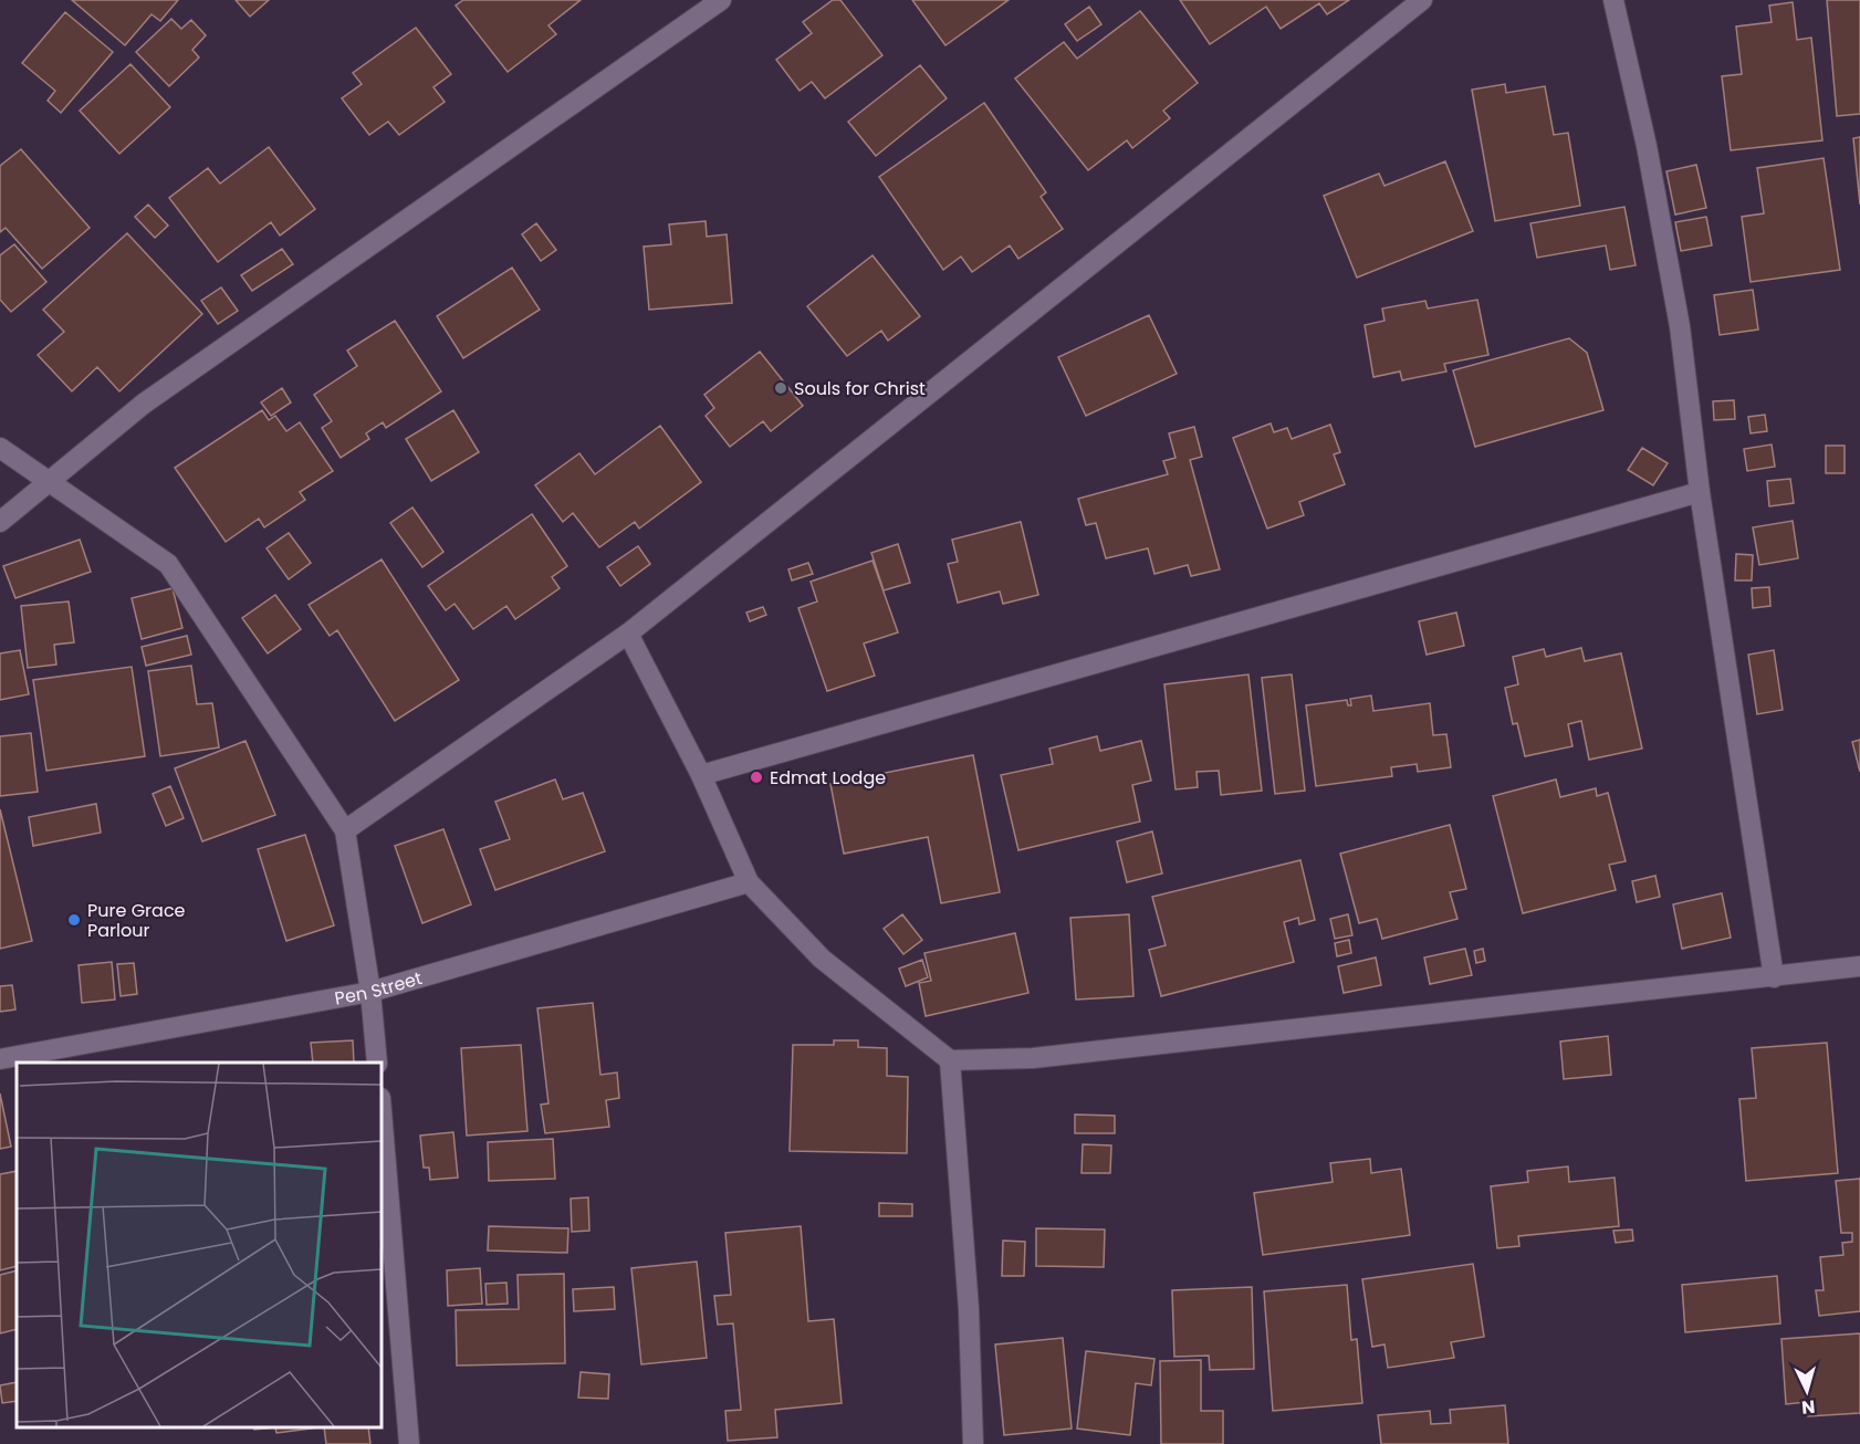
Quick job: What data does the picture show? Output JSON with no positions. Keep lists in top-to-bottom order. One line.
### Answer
{"streets":{"street":["Pen Street"]},"places":["Souls for Christ","Edmat Lodge","Pure Grace Parlour"],"north":"bottom"}
